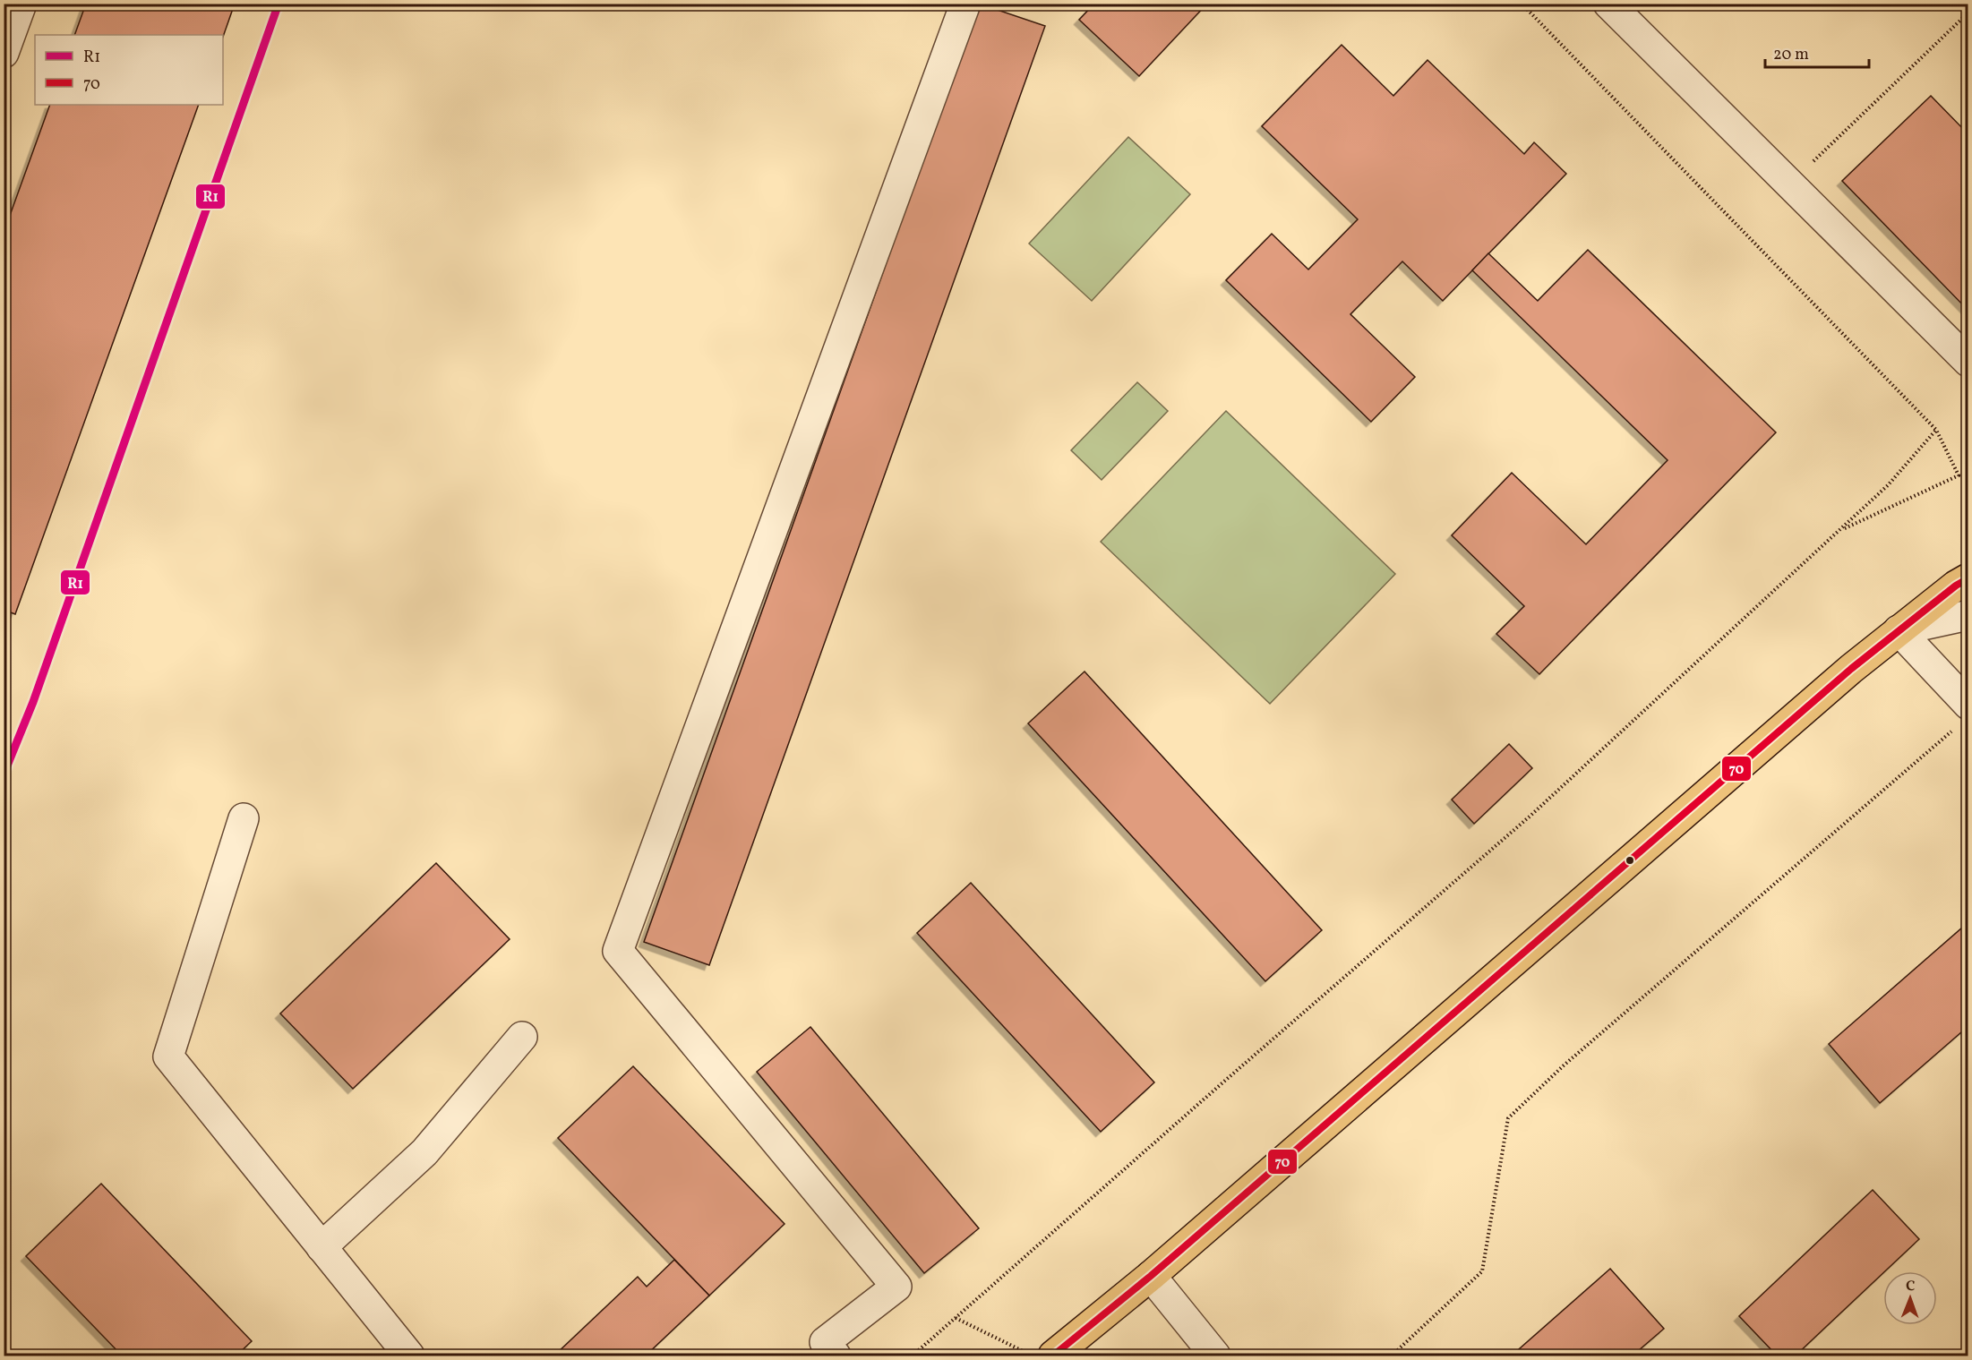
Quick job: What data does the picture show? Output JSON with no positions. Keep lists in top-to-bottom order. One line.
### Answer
{"lines":["transit line R1","transit line 70"],"legend":["R1","70"],"scale_bar":"20 m","north":"top"}
